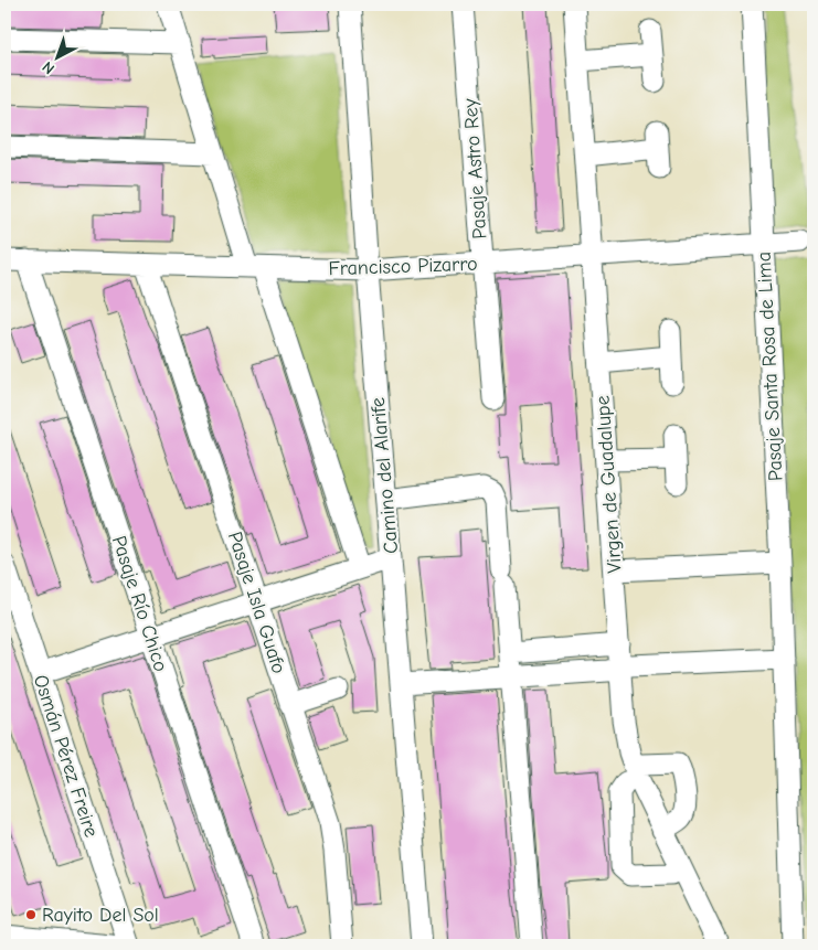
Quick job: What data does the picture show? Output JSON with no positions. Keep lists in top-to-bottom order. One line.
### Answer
{"streets":{"street":["Pasaje Astro Rey","Francisco Pizarro","Pasaje Santa Rosa de Lima","Camino del Alarife","Virgen de Guadalupe","Pasaje Isla Guafo","Pasaje Río Chico","Osmán Pérez Freire"]},"crossings":[["Pasaje Astro Rey","Francisco Pizarro"],["Francisco Pizarro","Pasaje Santa Rosa de Lima"],["Francisco Pizarro","Camino del Alarife"],["Francisco Pizarro","Virgen de Guadalupe"],["Francisco Pizarro","Pasaje Isla Guafo"],["Francisco Pizarro","Pasaje Río Chico"]],"places":["Rayito Del Sol"],"north":"bottom left"}
